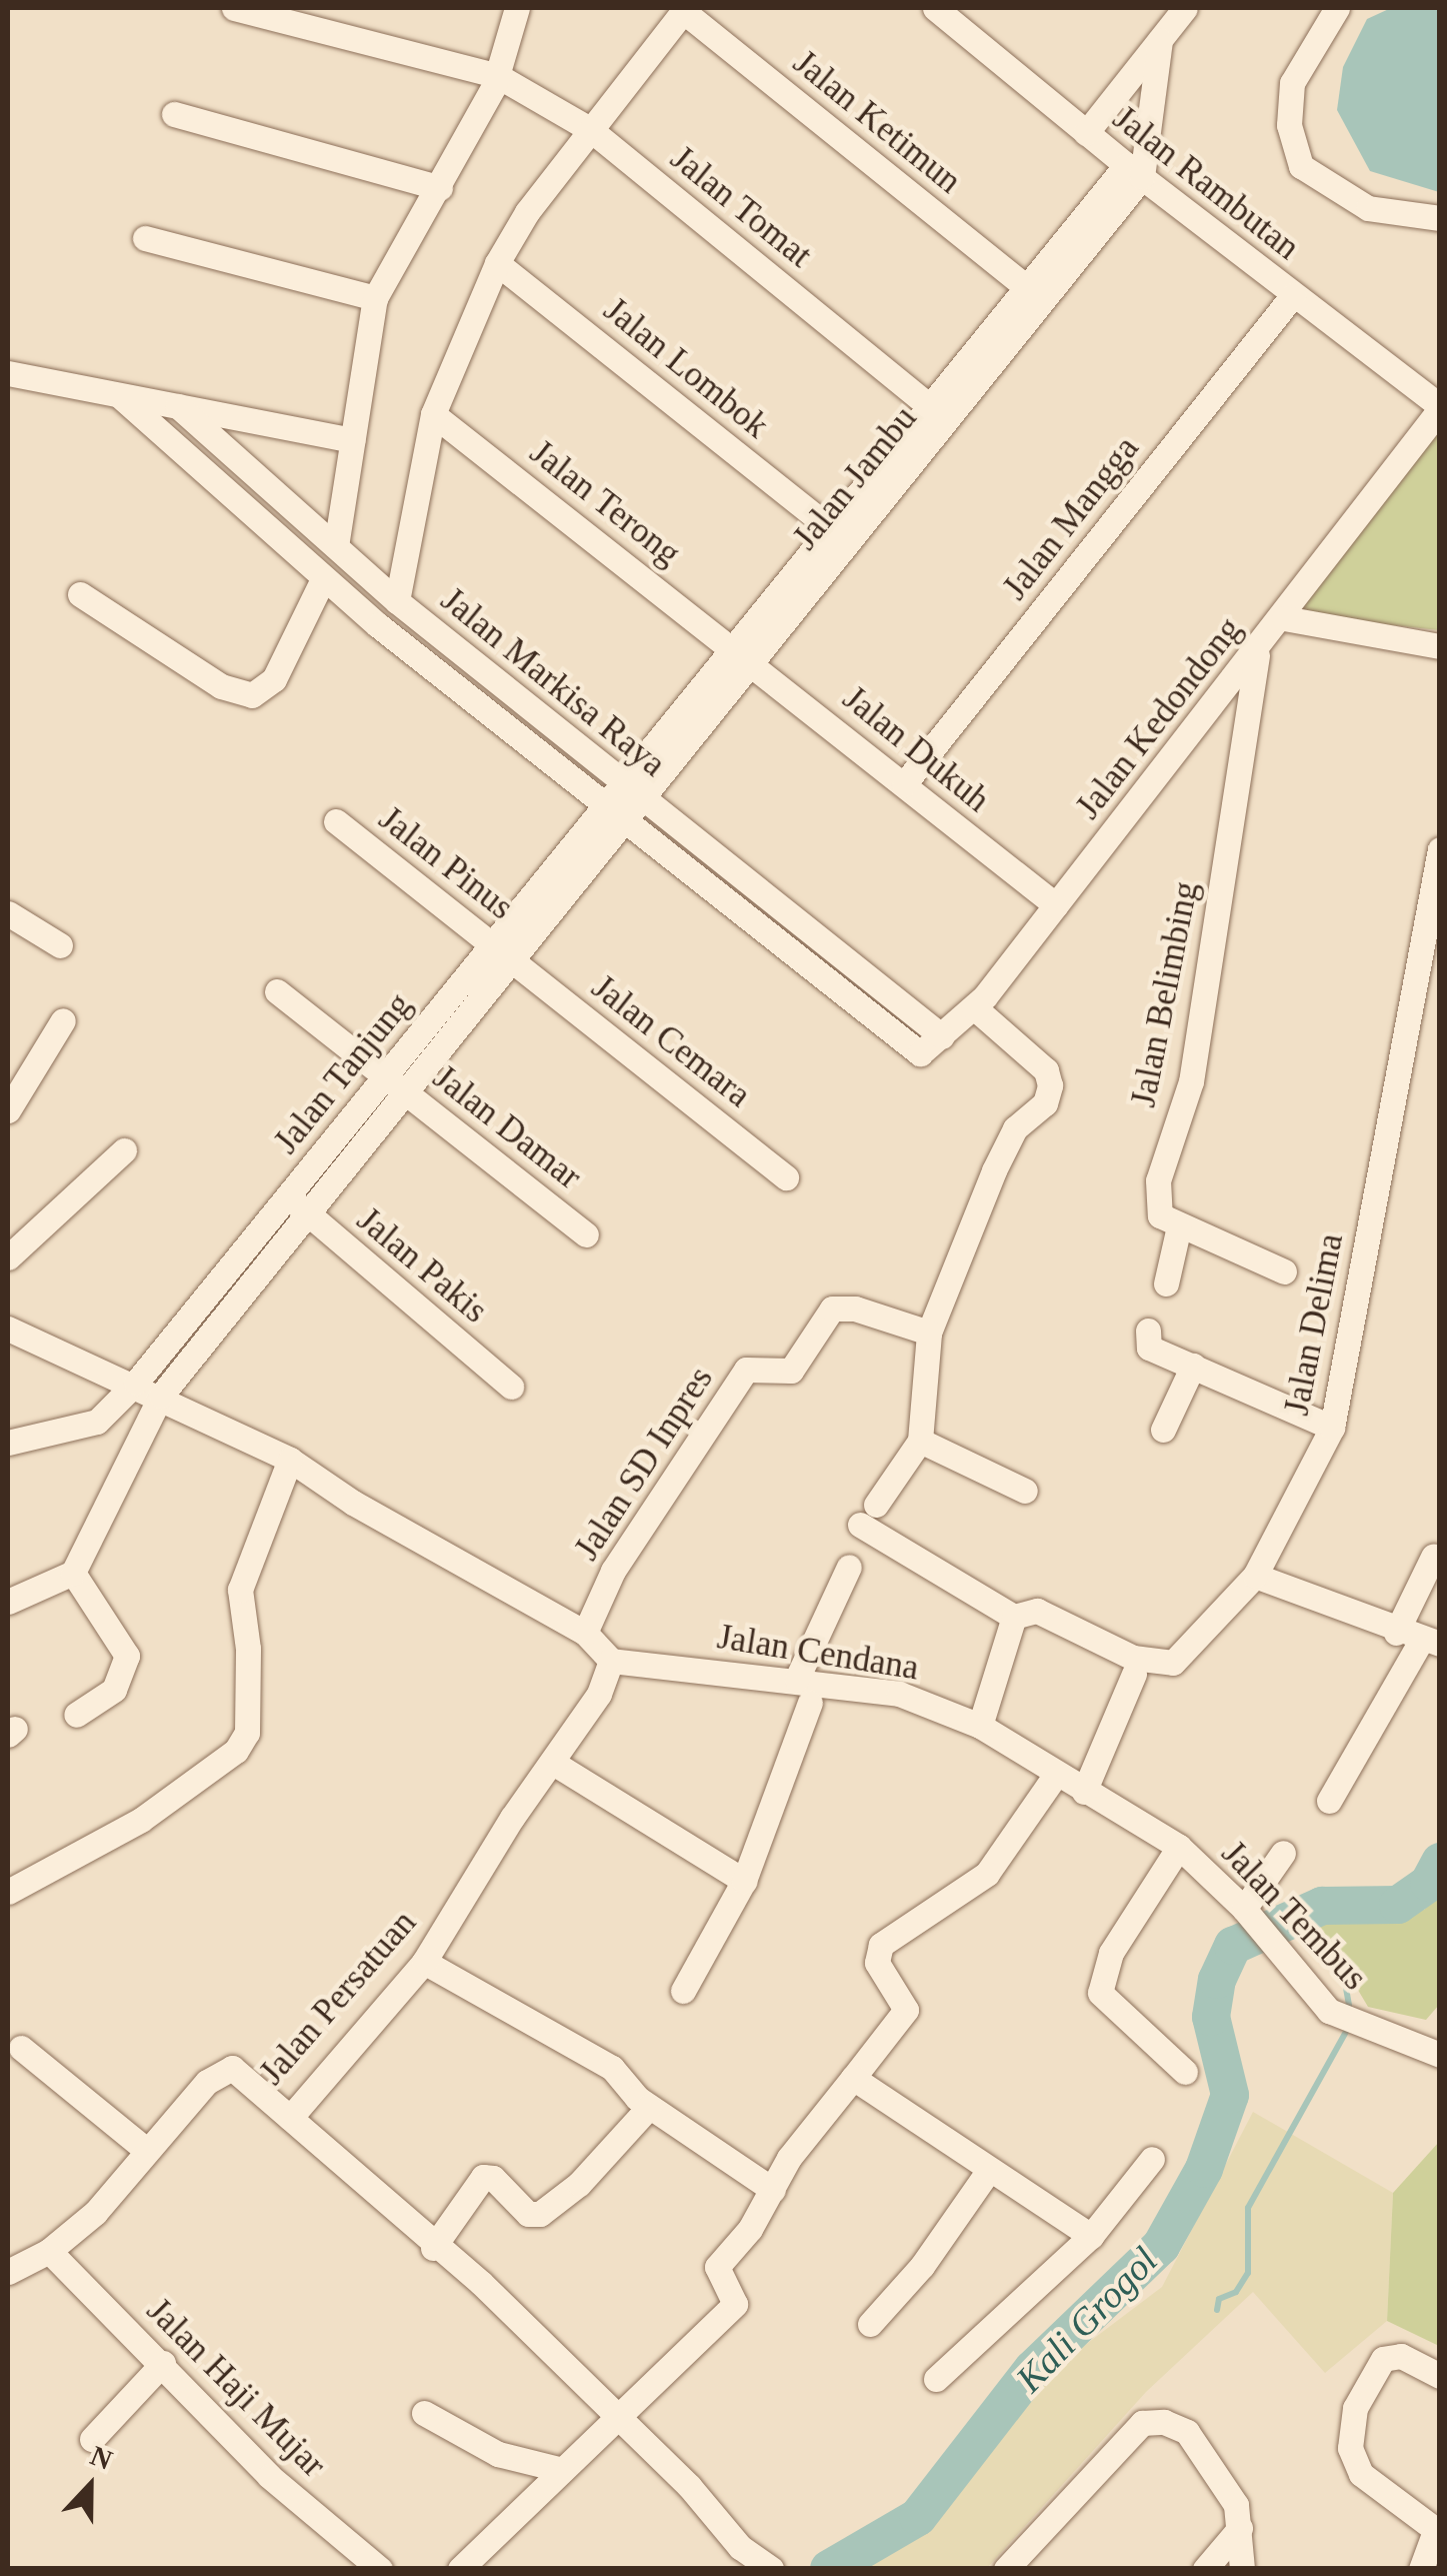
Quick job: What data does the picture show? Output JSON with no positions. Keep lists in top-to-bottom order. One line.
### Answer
{"streets":{"street":["Jalan Ketimun","Jalan Rambutan","Jalan Tomat","Jalan Lombok","Jalan Jambu","Jalan Terong","Jalan Mangga","Jalan Markisa Raya","Jalan Kedondong","Jalan Dukuh","Jalan Pinus","Jalan Belimbing","Jalan Cemara","Jalan Tanjung","Jalan Damar","Jalan Pakis","Jalan Delima","Jalan SD Inpres","Jalan Cendana","Jalan Tembus","Jalan Persatuan","Jalan Haji Mujar"]},"crossings":[["Jalan Ketimun","Jalan Jambu"],["Jalan Rambutan","Jalan Jambu"],["Jalan Rambutan","Jalan Mangga"],["Jalan Rambutan","Jalan Kedondong"],["Jalan Tomat","Jalan Jambu"],["Jalan Lombok","Jalan Jambu"],["Jalan Jambu","Jalan Terong"],["Jalan Jambu","Jalan Markisa Raya"],["Jalan Jambu","Jalan Dukuh"],["Jalan Jambu","Jalan Tanjung"],["Jalan Terong","Jalan Dukuh"],["Jalan Mangga","Jalan Dukuh"],["Jalan Markisa Raya","Jalan Kedondong"],["Jalan Markisa Raya","Jalan Tanjung"],["Jalan Kedondong","Jalan Dukuh"],["Jalan Kedondong","Jalan Belimbing"],["Jalan Pinus","Jalan Cemara"],["Jalan Pinus","Jalan Tanjung"],["Jalan Cemara","Jalan Tanjung"],["Jalan Tanjung","Jalan Damar"],["Jalan Tanjung","Jalan Pakis"],["Jalan Cendana","Jalan Tembus"],["Jalan Cendana","Jalan Persatuan"],["Jalan Persatuan","Jalan Haji Mujar"]],"water":["Kali Grogol"],"north":"top"}
